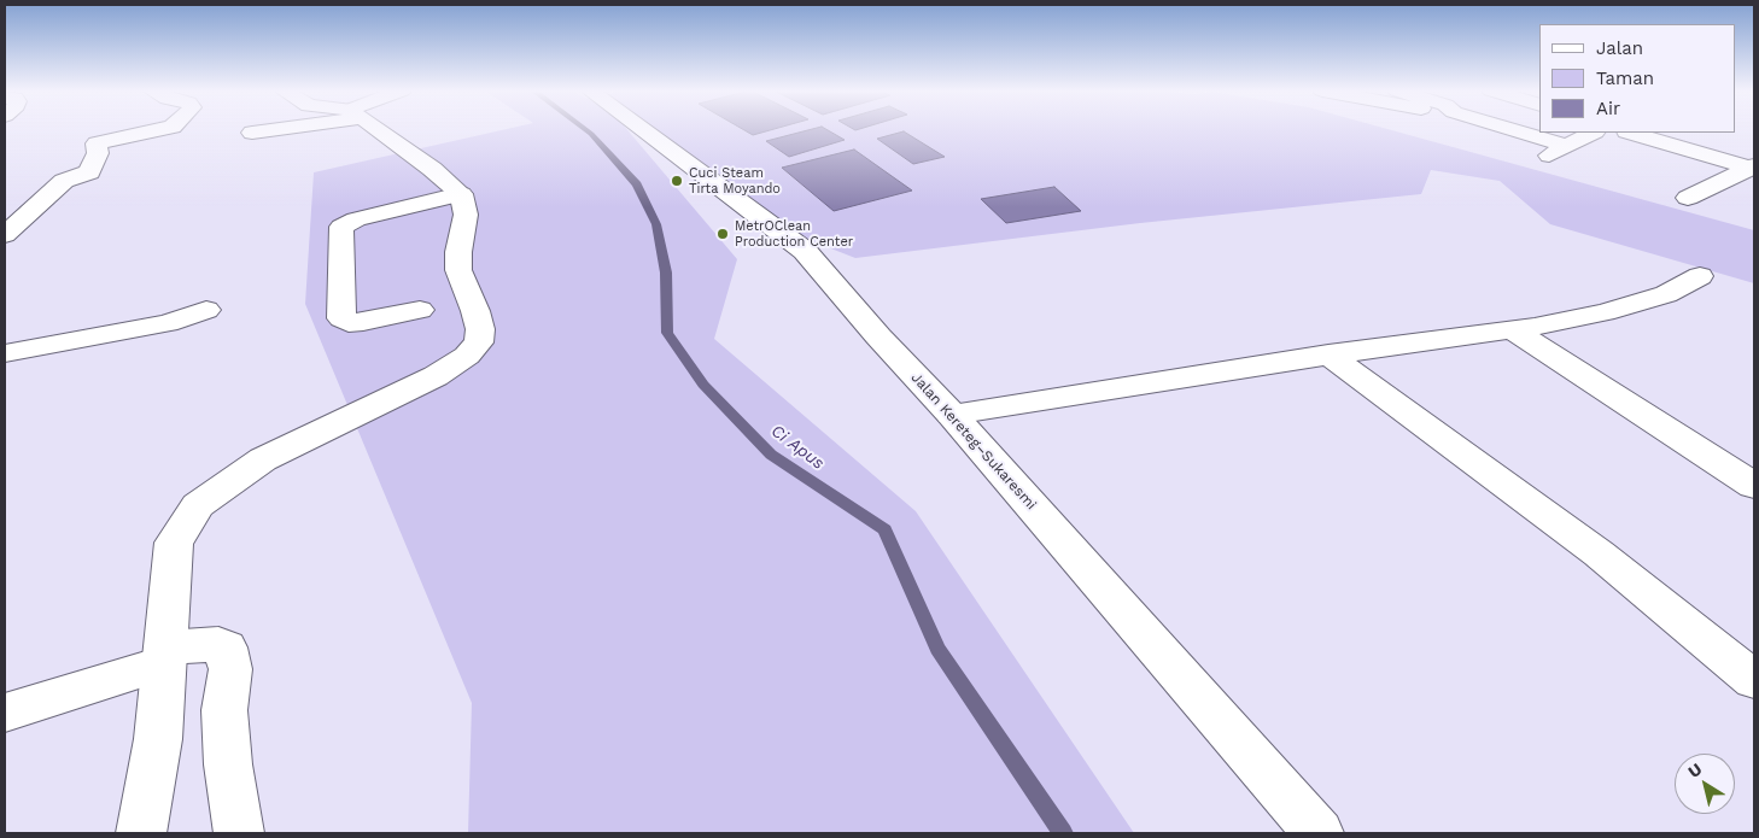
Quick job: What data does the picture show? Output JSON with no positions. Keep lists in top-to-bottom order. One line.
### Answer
{"streets":{"street":["Jalan Kereteg–Sukaresmi"]},"water":["Ci Apus"],"places":["Cuci Steam Tirta Moyando","MetrOClean Production Center"],"legend":["Jalan","Taman","Air"],"north":"top left"}
